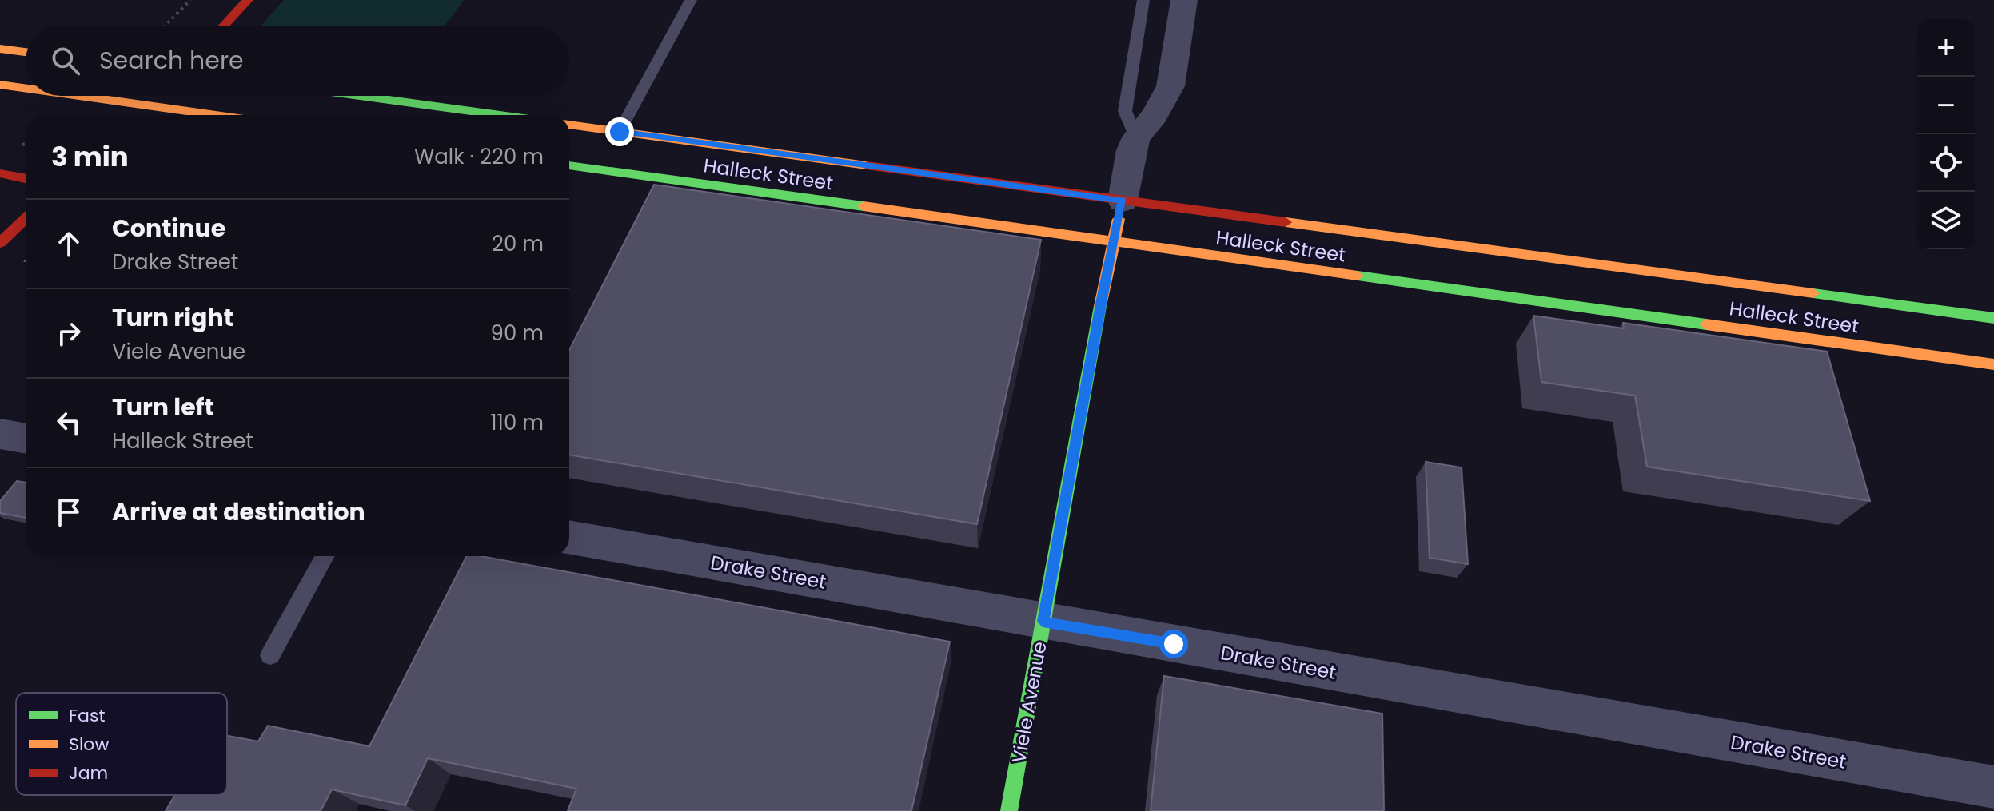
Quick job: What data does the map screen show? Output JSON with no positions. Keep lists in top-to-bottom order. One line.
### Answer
{"streets":{"main road":["Halleck Street","Viele Avenue"],"street":["Drake Street"]},"crossings":[["Halleck Street","Viele Avenue"],["Drake Street","Viele Avenue"]],"legend":["Fast","Slow","Jam"],"page":{"map_buttons":["+","−"],"search":"Search here","heading":["3 min","Walk · 220 m"],"list":[["Continue","Drake Street","20 m"],["Turn right","Viele Avenue","90 m"],["Turn left","Halleck Street","110 m"],"Arrive at destination"]}}
